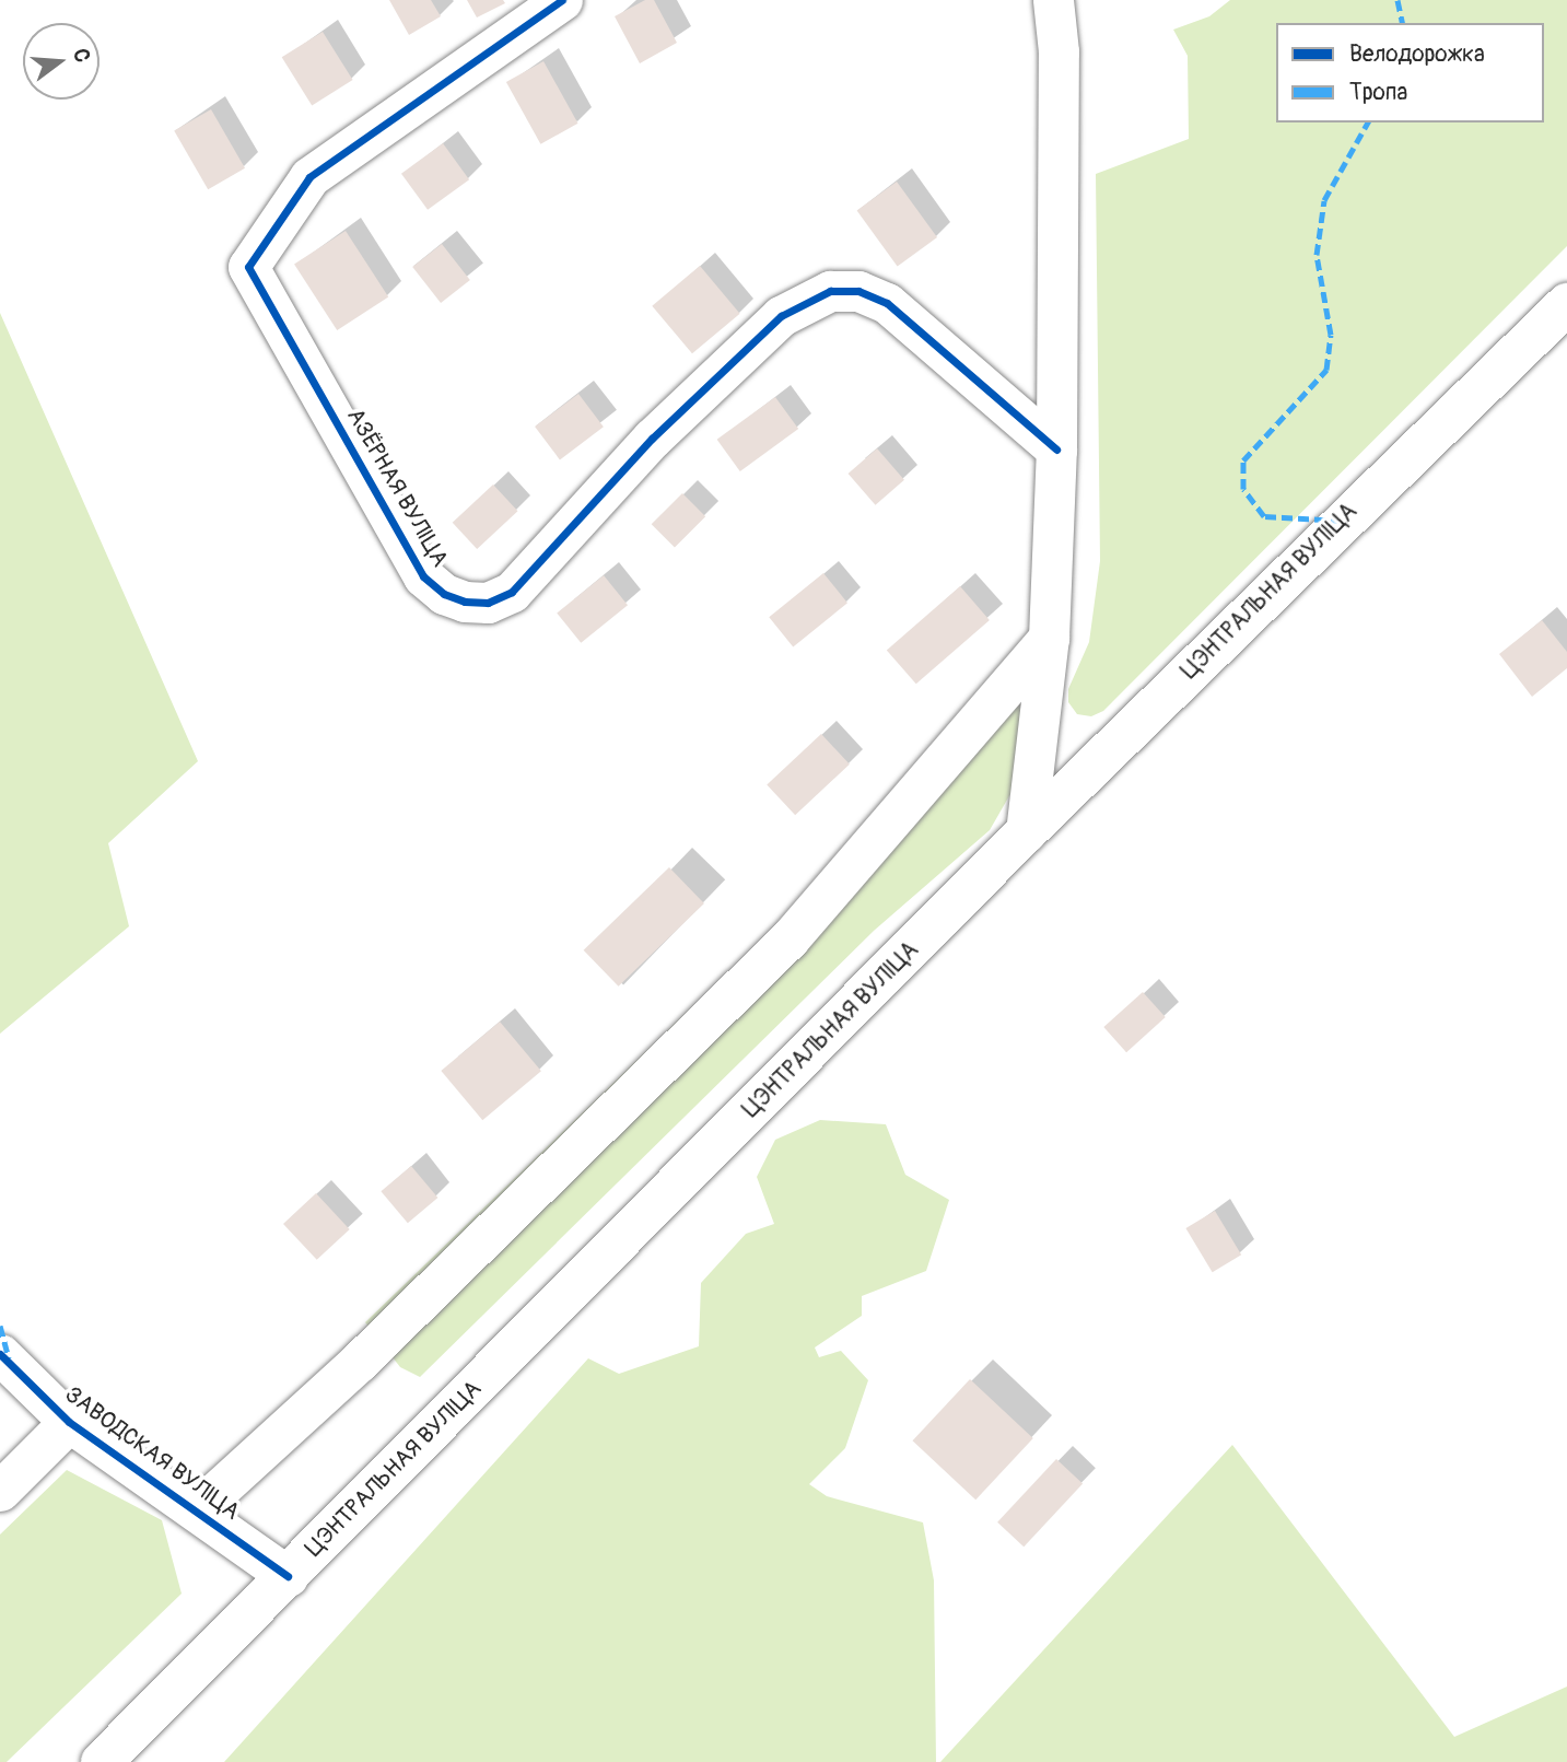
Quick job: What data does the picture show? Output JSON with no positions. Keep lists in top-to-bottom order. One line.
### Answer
{"streets":{"main road":["ЦЭНТРАЛЬНАЯ ВУЛІЦА"],"street":["АЗЁРНАЯ ВУЛІЦА","ЗАВОДСКАЯ ВУЛІЦА"]},"crossings":[["ЦЭНТРАЛЬНАЯ ВУЛІЦА","ЗАВОДСКАЯ ВУЛІЦА"]],"legend":["Велодорожка","Тропа"],"north":"right"}
